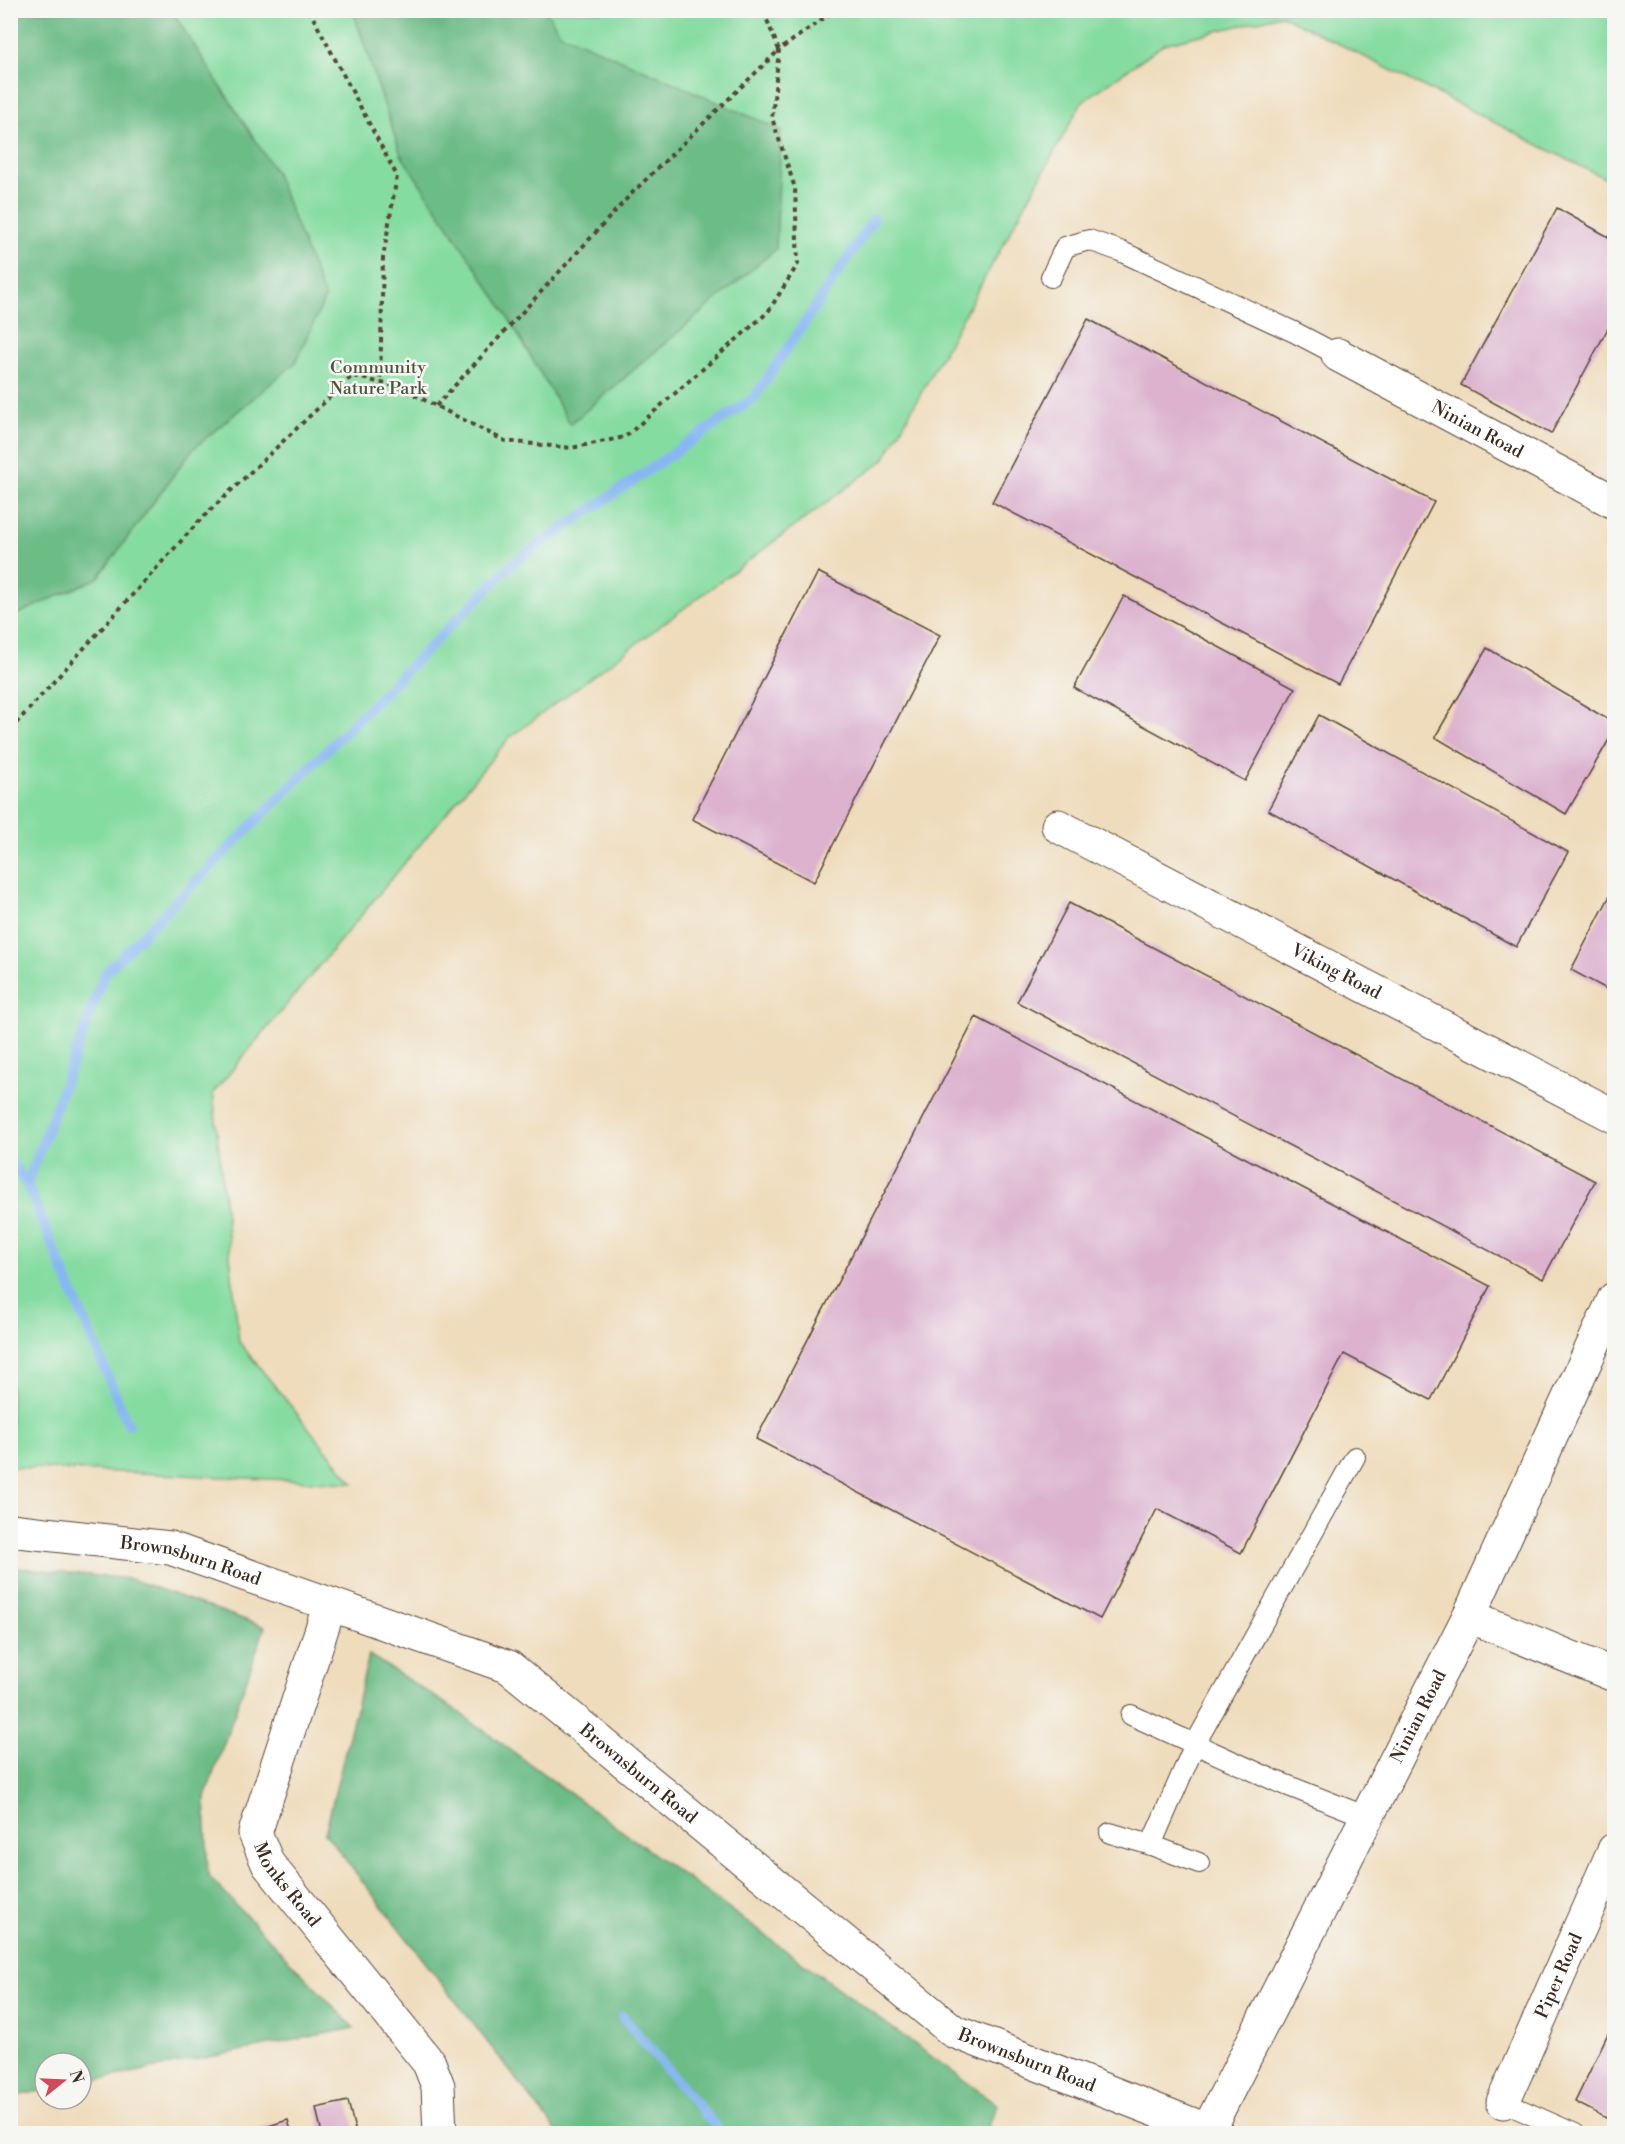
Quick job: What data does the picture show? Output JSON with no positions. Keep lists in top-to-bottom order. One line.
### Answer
{"streets":{"street":["Ninian Road","Viking Road","Brownsburn Road","Monks Road","Piper Road"]},"crossings":[["Ninian Road","Brownsburn Road"],["Brownsburn Road","Monks Road"]],"parks":["Community Nature Park"],"north":"right"}
